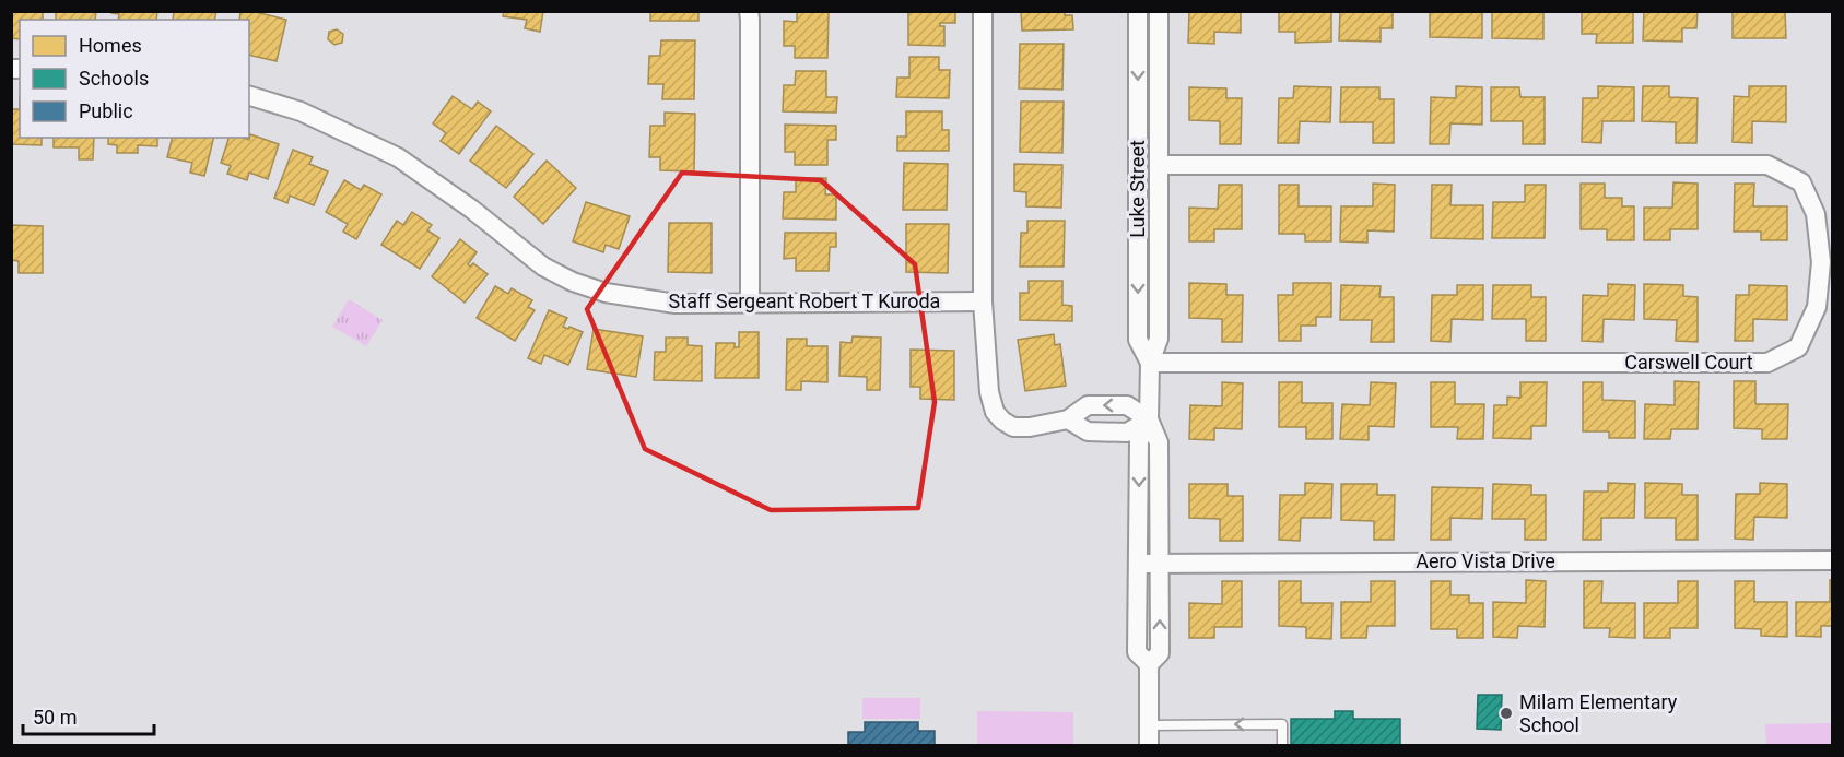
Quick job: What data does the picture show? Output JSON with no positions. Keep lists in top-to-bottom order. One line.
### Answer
{"streets":{"street":["Luke Street","Staff Sergeant Robert T Kuroda","Carswell Court","Aero Vista Drive"]},"crossings":[["Luke Street","Carswell Court"],["Luke Street","Aero Vista Drive"]],"places":["Milam Elementary School"],"legend":["Homes","Schools","Public"],"scale_bar":"50 m"}
